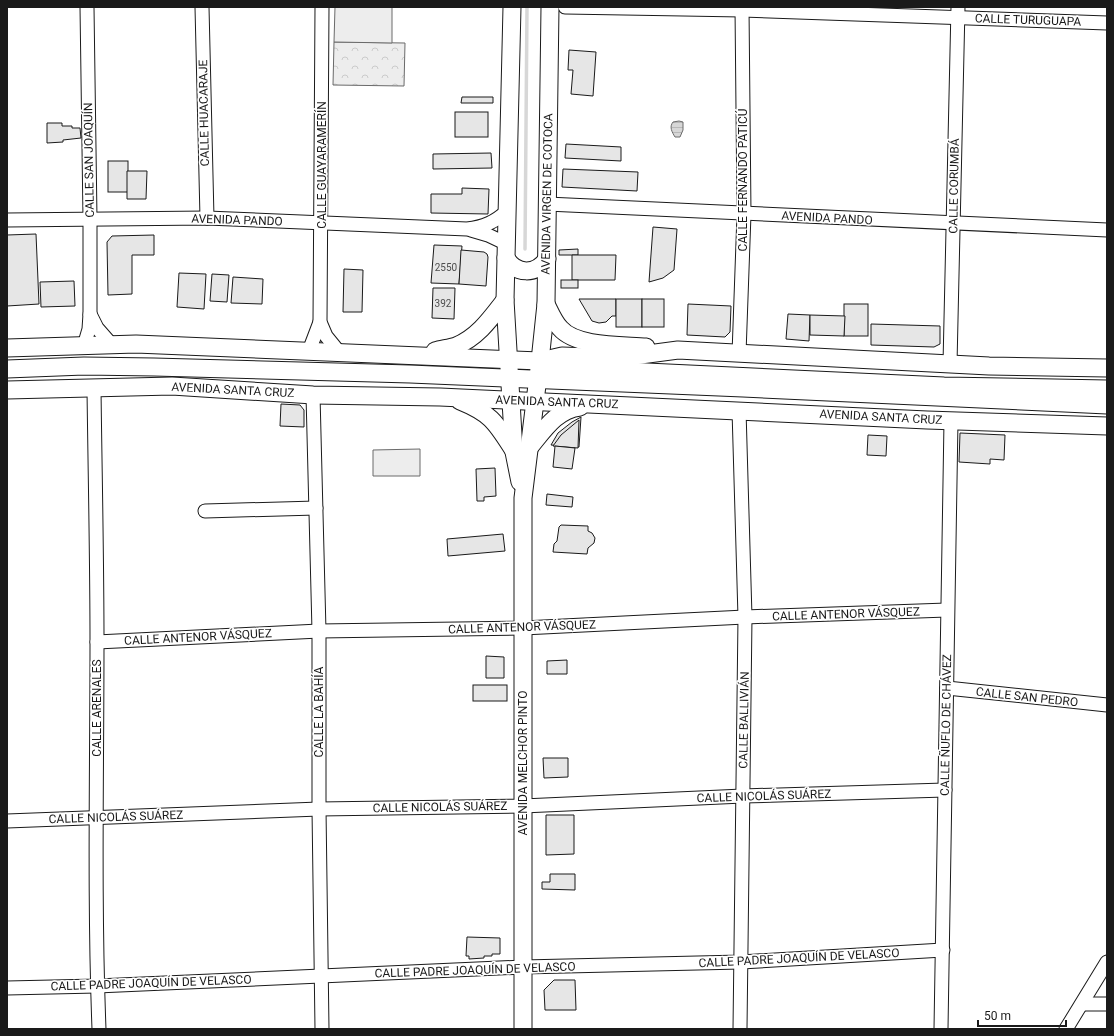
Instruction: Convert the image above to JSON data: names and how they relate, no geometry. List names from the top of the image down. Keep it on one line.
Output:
{"streets":{"main road":["AVENIDA VIRGEN DE COTOCA","AVENIDA SANTA CRUZ","AVENIDA MELCHOR PINTO"],"street":["CALLE TURUGUAPA","CALLE HUACARAJE","CALLE SAN JOAQUÍN","CALLE GUAYARAMERÍN","CALLE FERNANDO PATICÚ","CALLE CORUMBÁ","AVENIDA PANDO","CALLE ANTENOR VÁSQUEZ","CALLE SAN PEDRO","CALLE ARENALES","CALLE LA BAHÍA","CALLE BALLIVIÁN","CALLE ÑUFLO DE CHÁVEZ","CALLE NICOLÁS SUÁREZ","CALLE PADRE JOAQUÍN DE VELASCO"]},"crossings":[["CALLE TURUGUAPA","CALLE FERNANDO PATICÚ"],["CALLE TURUGUAPA","CALLE CORUMBÁ"],["CALLE HUACARAJE","AVENIDA PANDO"],["CALLE SAN JOAQUÍN","AVENIDA PANDO"],["CALLE GUAYARAMERÍN","AVENIDA PANDO"],["CALLE FERNANDO PATICÚ","AVENIDA PANDO"],["CALLE CORUMBÁ","AVENIDA PANDO"],["AVENIDA VIRGEN DE COTOCA","AVENIDA PANDO"],["AVENIDA VIRGEN DE COTOCA","AVENIDA SANTA CRUZ"],["AVENIDA VIRGEN DE COTOCA","AVENIDA MELCHOR PINTO"],["AVENIDA SANTA CRUZ","CALLE ARENALES"],["AVENIDA SANTA CRUZ","CALLE LA BAHÍA"],["AVENIDA SANTA CRUZ","CALLE BALLIVIÁN"],["AVENIDA SANTA CRUZ","CALLE ÑUFLO DE CHÁVEZ"],["AVENIDA SANTA CRUZ","AVENIDA MELCHOR PINTO"],["CALLE ANTENOR VÁSQUEZ","CALLE ARENALES"],["CALLE ANTENOR VÁSQUEZ","CALLE LA BAHÍA"],["CALLE ANTENOR VÁSQUEZ","CALLE BALLIVIÁN"],["CALLE ANTENOR VÁSQUEZ","CALLE ÑUFLO DE CHÁVEZ"],["CALLE ANTENOR VÁSQUEZ","AVENIDA MELCHOR PINTO"],["CALLE SAN PEDRO","CALLE ÑUFLO DE CHÁVEZ"],["CALLE ARENALES","CALLE NICOLÁS SUÁREZ"],["CALLE ARENALES","CALLE PADRE JOAQUÍN DE VELASCO"],["CALLE LA BAHÍA","CALLE NICOLÁS SUÁREZ"],["CALLE LA BAHÍA","CALLE PADRE JOAQUÍN DE VELASCO"],["CALLE BALLIVIÁN","CALLE NICOLÁS SUÁREZ"],["CALLE BALLIVIÁN","CALLE PADRE JOAQUÍN DE VELASCO"],["CALLE ÑUFLO DE CHÁVEZ","CALLE NICOLÁS SUÁREZ"],["CALLE ÑUFLO DE CHÁVEZ","CALLE PADRE JOAQUÍN DE VELASCO"],["AVENIDA MELCHOR PINTO","CALLE NICOLÁS SUÁREZ"],["AVENIDA MELCHOR PINTO","CALLE PADRE JOAQUÍN DE VELASCO"]],"house_numbers":["2550","392"],"scale_bar":"50 m"}
